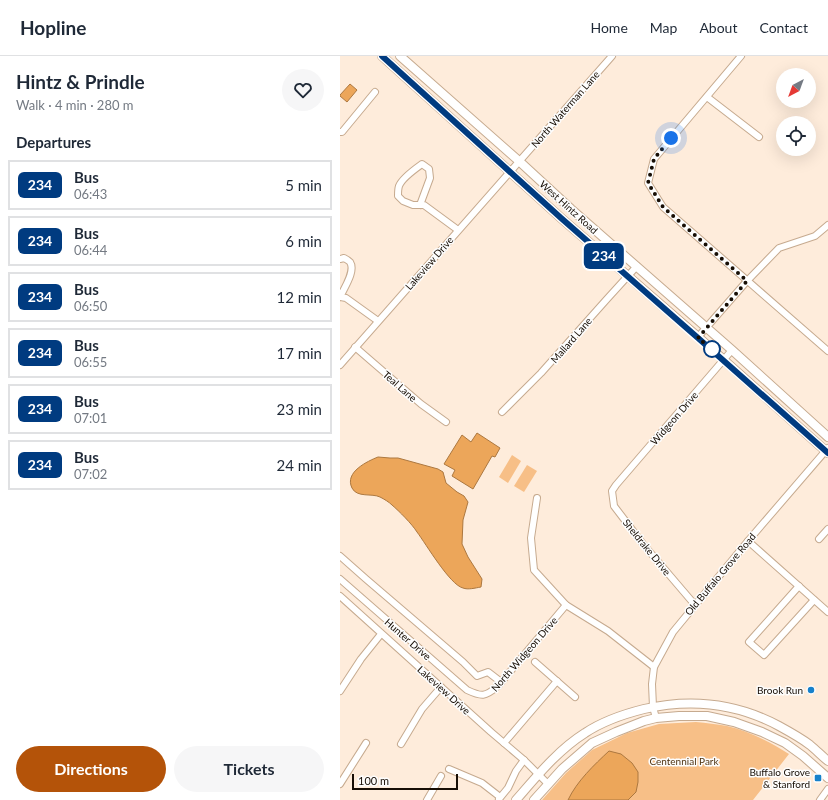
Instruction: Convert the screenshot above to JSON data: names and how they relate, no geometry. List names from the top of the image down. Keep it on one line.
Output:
{"streets":{"main road":["West Hintz Road"],"street":["North Waterman Lane","Lakeview Drive","Mallard Lane","Teal Lane","Widgeon Drive","Sheldrake Drive","Old Buffalo Grove Road","Hunter Drive","North Widgeon Drive"]},"crossings":[["North Waterman Lane","West Hintz Road"],["North Waterman Lane","Lakeview Drive"],["West Hintz Road","Lakeview Drive"],["West Hintz Road","Mallard Lane"],["West Hintz Road","Widgeon Drive"],["West Hintz Road","Old Buffalo Grove Road"],["Lakeview Drive","Teal Lane"],["Widgeon Drive","Sheldrake Drive"],["Sheldrake Drive","Old Buffalo Grove Road"],["Hunter Drive","North Widgeon Drive"]],"parks":["Centennial Park"],"places":{"other":["Brook Run"],"transit":["Buffalo Grove & Stanford"]},"lines":["bus line 234"],"scale_bar":"100 m","north":"bottom left","page":{"header":"Hopline","nav":["Home","Map","About","Contact"],"heading":[["Hintz & Prindle","Walk · 4 min · 280 m"],"Departures"],"on_map":"234","list":[{"mark":"234","name":"Bus","note":"06:43","value":"5 min"},{"mark":"234","name":"Bus","note":"06:44","value":"6 min"},{"mark":"234","name":"Bus","note":"06:50","value":"12 min"},{"mark":"234","name":"Bus","note":"06:55","value":"17 min"},{"mark":"234","name":"Bus","note":"07:01","value":"23 min"},{"mark":"234","name":"Bus","note":"07:02","value":"24 min"}],"buttons":["Directions","Tickets"],"scale":"100 m"}}
